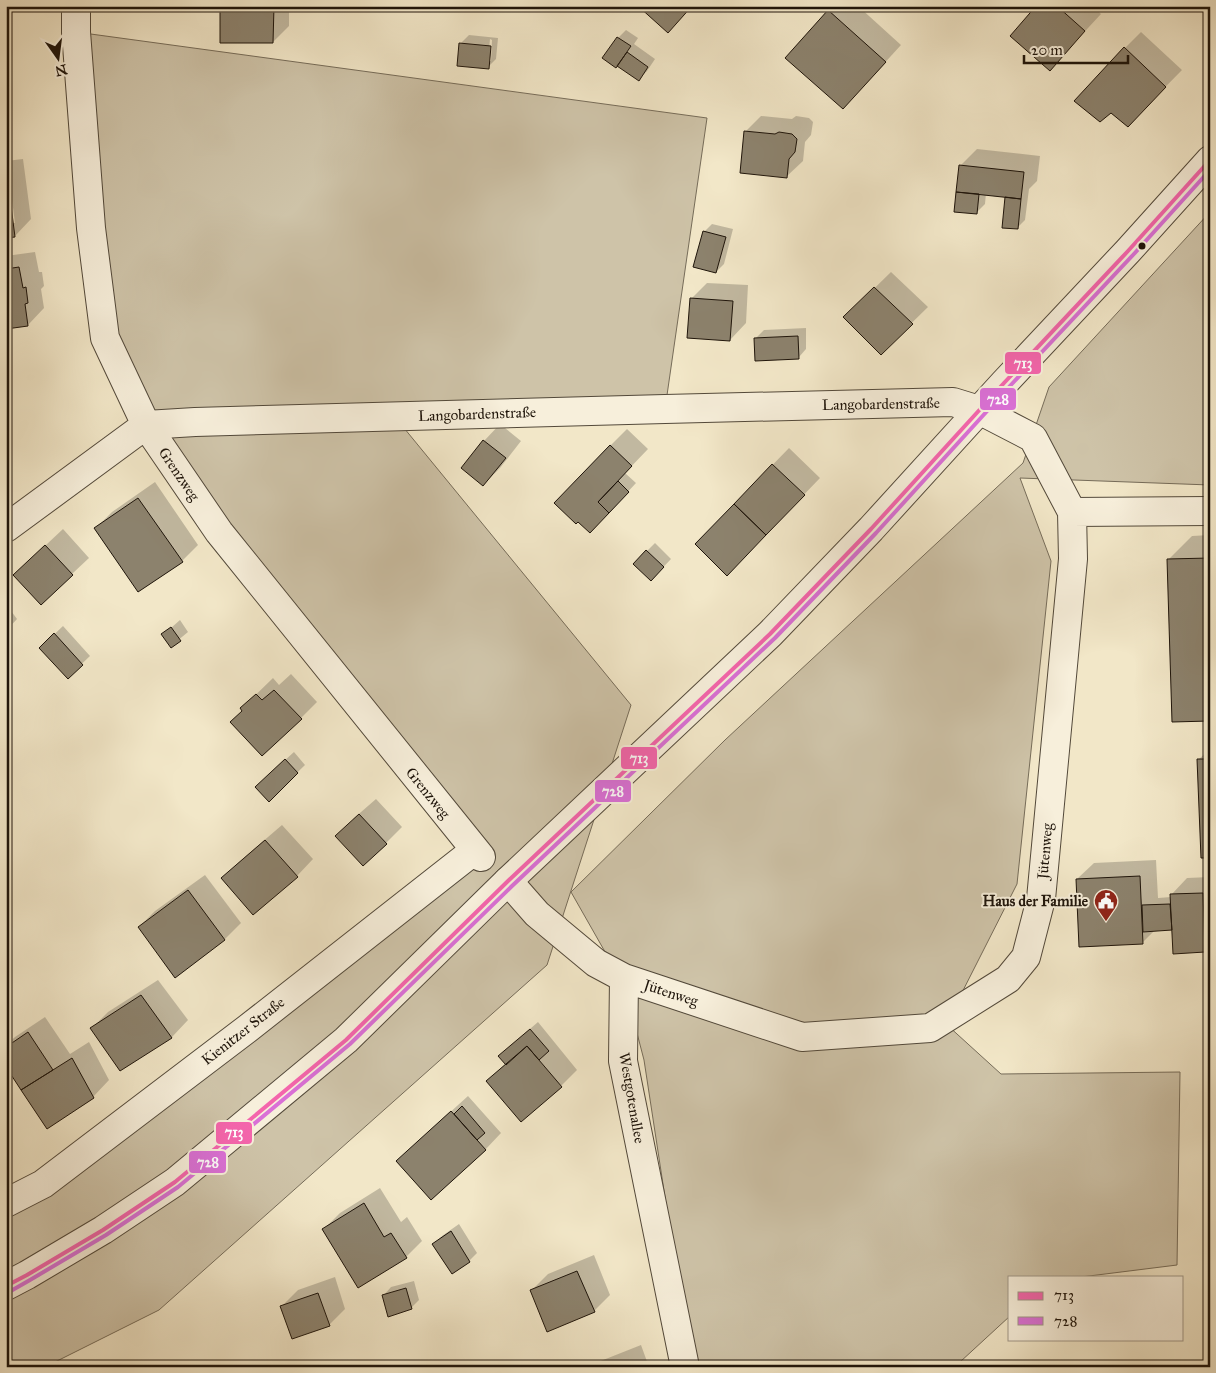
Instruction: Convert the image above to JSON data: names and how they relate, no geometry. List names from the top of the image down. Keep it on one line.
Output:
{"streets":{"street":["Langobardenstraße","Grenzweg","Jütenweg","Kienitzer Straße","Westgotenallee"]},"crossings":[["Langobardenstraße","Grenzweg"],["Langobardenstraße","Jütenweg"],["Grenzweg","Kienitzer Straße"],["Jütenweg","Westgotenallee"]],"places":{"public building":["Haus der Familie"]},"lines":["transit line 713","transit line 728"],"legend":["713","728"],"scale_bar":"20 m","north":"bottom"}
